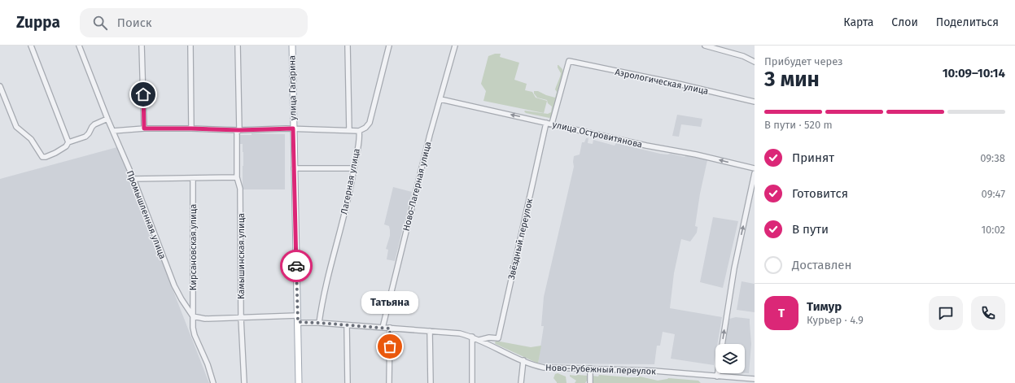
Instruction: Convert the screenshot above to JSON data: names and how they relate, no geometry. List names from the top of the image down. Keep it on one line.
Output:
{"streets":{"main road":["улица Гагарина"],"street":["Аэрологическая улица","улица Островитянова","Лагерная улица","Ново-Лагерная улица","Промышленная улица","Звёздный переулок","Кирсановская улица","Камышинская улица","Ново-Рубежный переулок"]},"crossings":[["Аэрологическая улица","улица Островитянова"],["улица Гагарина","Ново-Рубежный переулок"],["улица Островитянова","Ново-Лагерная улица"],["улица Островитянова","Звёздный переулок"],["Лагерная улица","Ново-Рубежный переулок"],["Ново-Лагерная улица","Ново-Рубежный переулок"],["Промышленная улица","Кирсановская улица"],["Звёздный переулок","Ново-Рубежный переулок"]],"one_way":["улица Островитянова"],"places":["Татьяна"],"page":{"header":"Zuppa","search":"Поиск","nav":["Карта","Слои","Поделиться"],"heading":["3 мин","Прибудет через","10:09–10:14"],"panel":["Тимур","Курьер · 4.9"],"bar":"В пути · 520 m","list":[["Принят","09:38"],["Готовится","09:47"],["В пути","10:02"],"Доставлен"],"bubble":"Татьяна","round":"Т"}}
